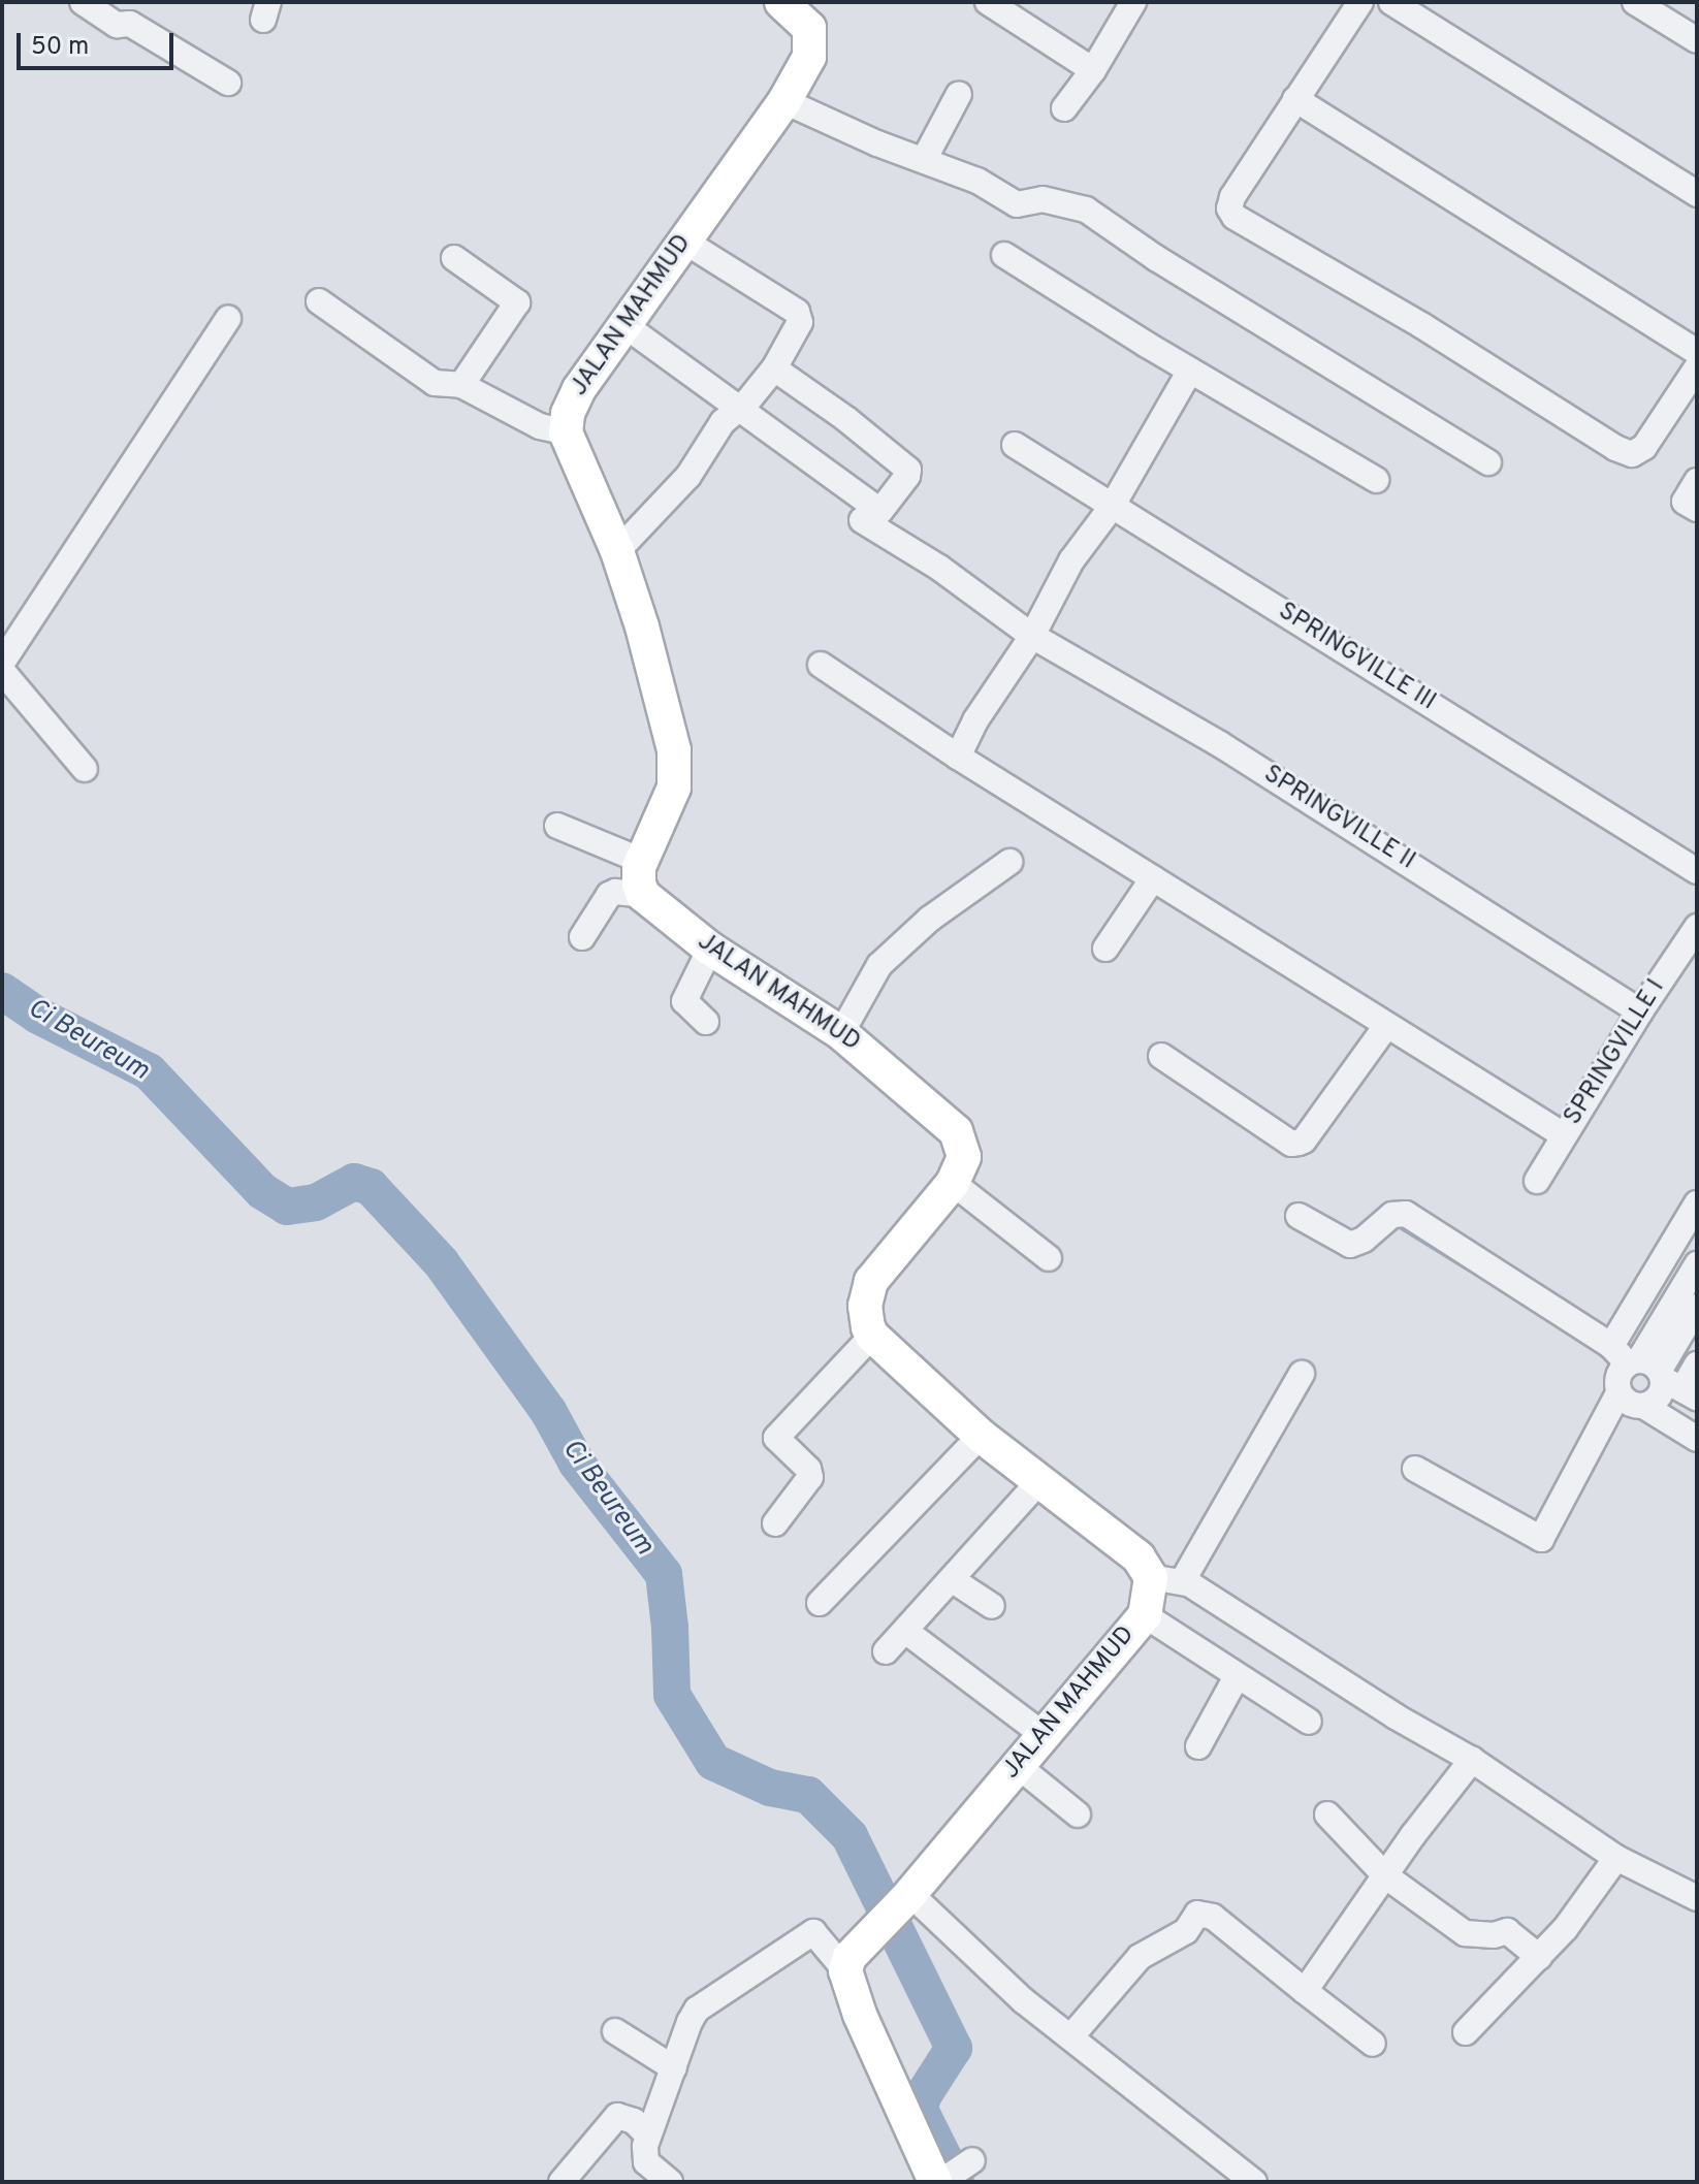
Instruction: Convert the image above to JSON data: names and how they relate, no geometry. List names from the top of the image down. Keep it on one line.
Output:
{"streets":{"street":["JALAN MAHMUD","SPRINGVILLE III","SPRINGVILLE II","SPRINGVILLE I"]},"crossings":[["SPRINGVILLE II","SPRINGVILLE I"]],"water":["Ci Beureum"],"scale_bar":"50 m"}
